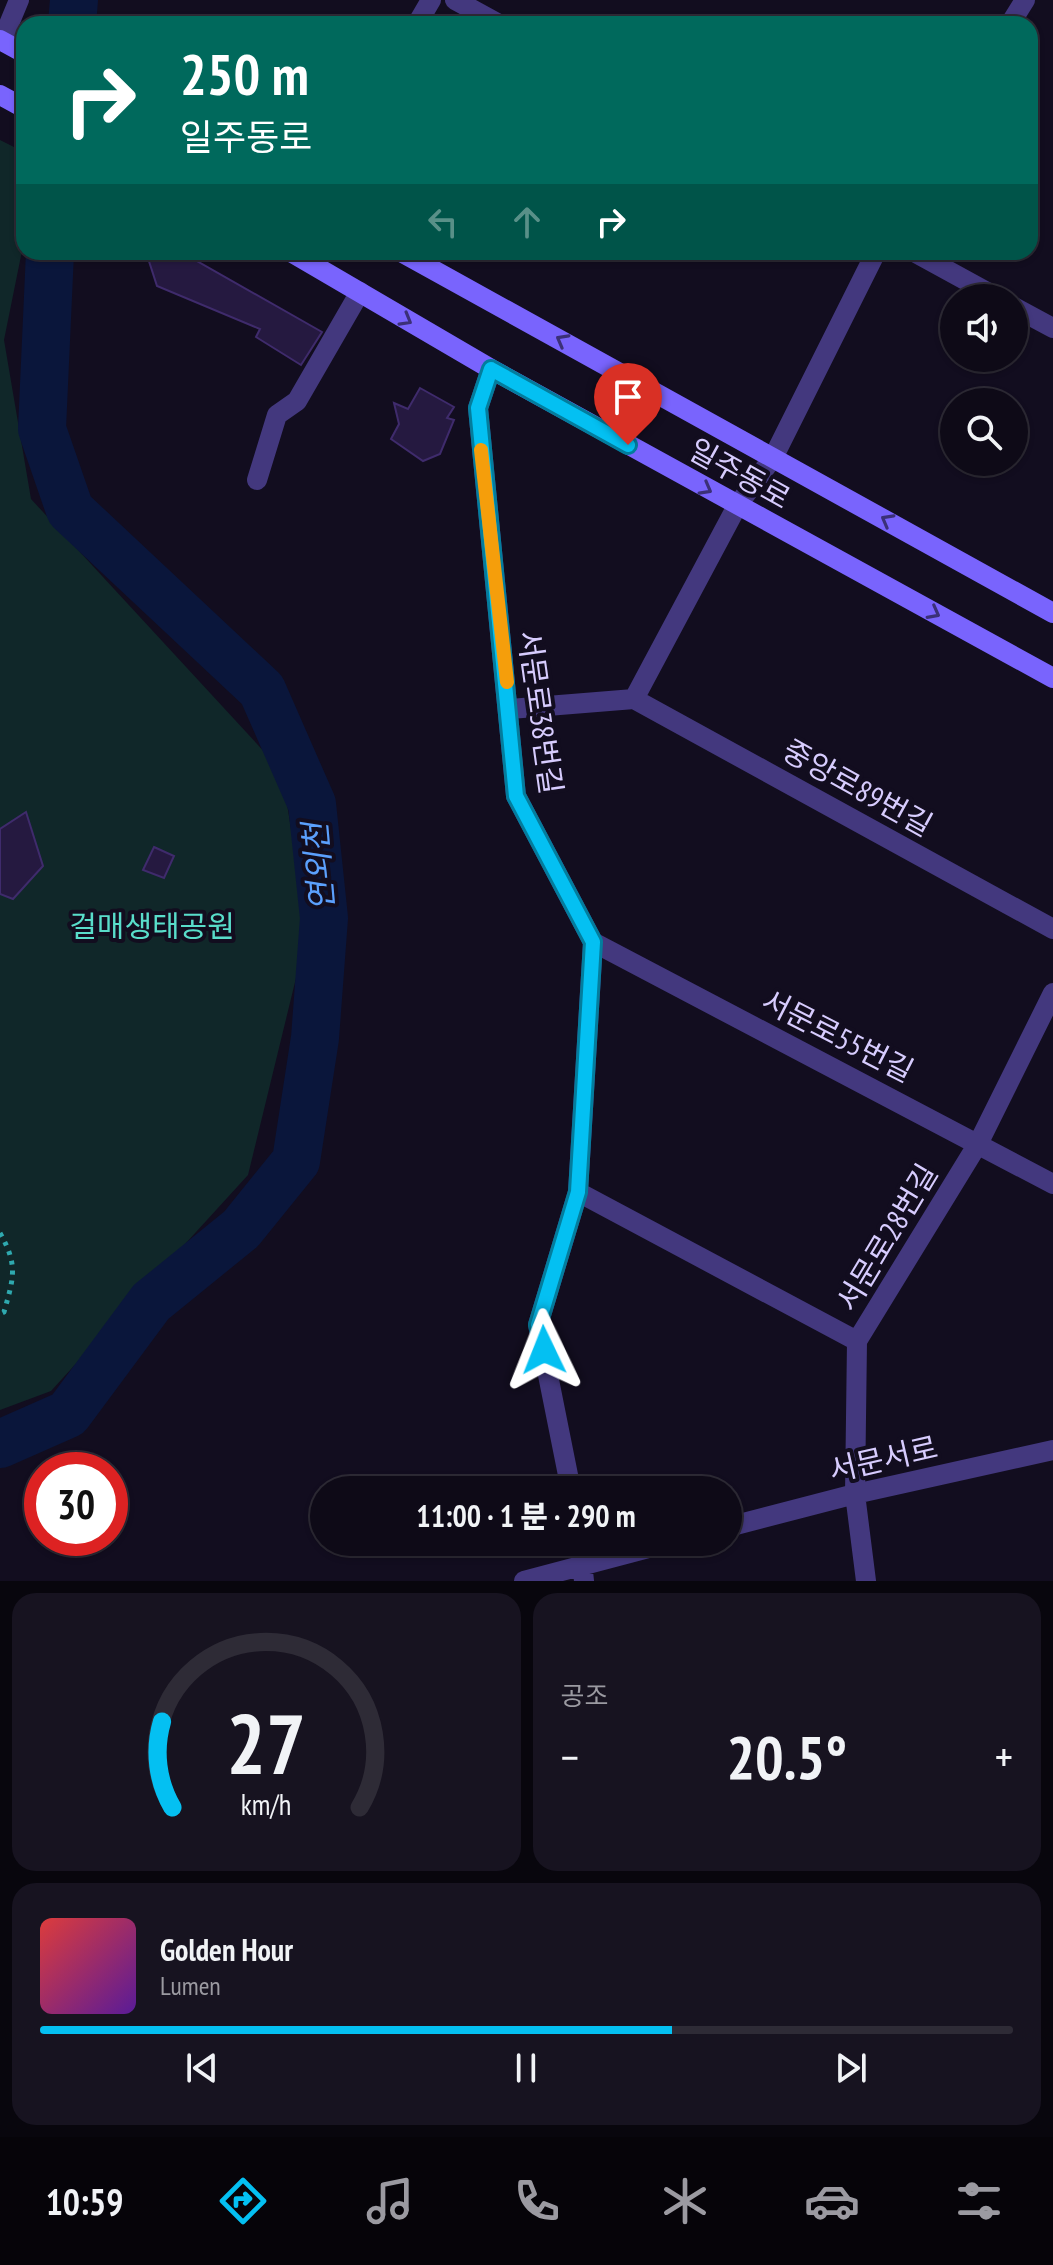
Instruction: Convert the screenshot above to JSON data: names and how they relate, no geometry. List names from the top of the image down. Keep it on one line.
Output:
{"streets":{"main road":["일주동로"],"street":["서문로38번길","중앙로89번길","서문로55번길","서문로28번길","서문서로"]},"crossings":[["일주동로","서문로38번길"],["서문로38번길","서문로55번길"],["서문로55번길","서문로28번길"],["서문로28번길","서문서로"]],"water":["연외천"],"parks":["걸매생태공원"],"page":{"turn":["250 m","일주동로"],"limit":"30","trip":"11:00 · 1 분 · 290 m","tile":"공조","heat":["−","20.5°","+"],"song":["Golden Hour","Lumen"],"tabs":"10:59","gauge":["27","km/h"]}}
